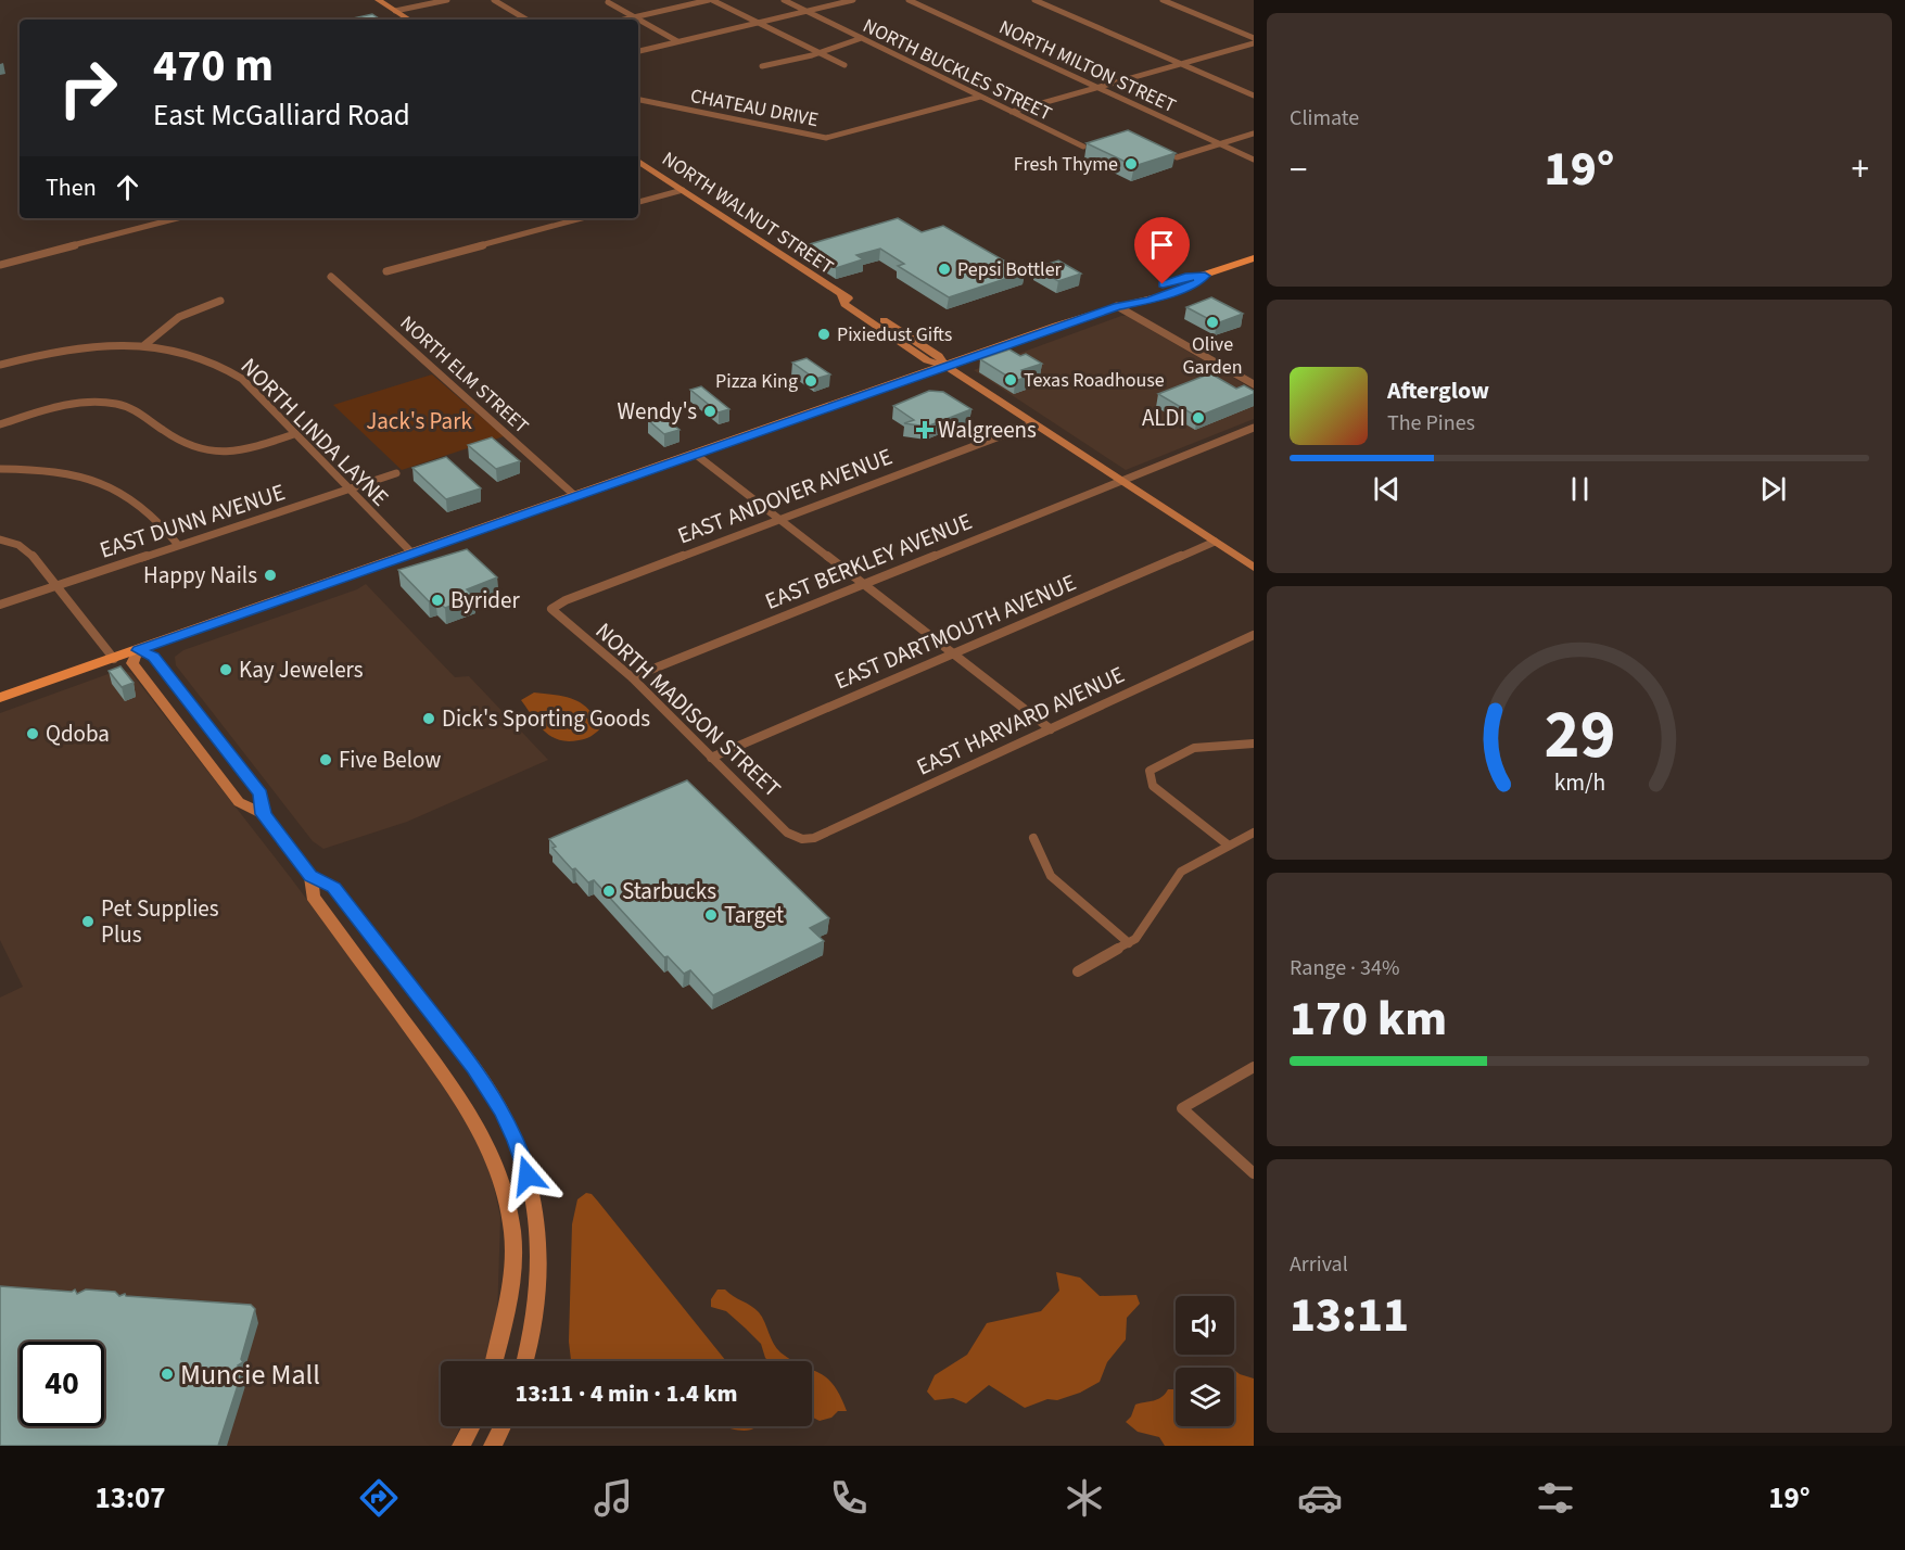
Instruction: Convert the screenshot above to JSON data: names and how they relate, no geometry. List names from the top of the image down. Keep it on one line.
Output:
{"streets":{"street":["NORTH MILTON STREET","NORTH BUCKLES STREET","CHATEAU DRIVE","NORTH WALNUT STREET","NORTH ELM STREET","NORTH LINDA LAYNE","EAST ANDOVER AVENUE","EAST DUNN AVENUE","EAST BERKLEY AVENUE","EAST DARTMOUTH AVENUE","NORTH MADISON STREET","EAST HARVARD AVENUE"]},"crossings":[["NORTH BUCKLES STREET","CHATEAU DRIVE"],["NORTH WALNUT STREET","EAST ANDOVER AVENUE"],["NORTH WALNUT STREET","EAST BERKLEY AVENUE"],["NORTH WALNUT STREET","EAST DARTMOUTH AVENUE"],["NORTH LINDA LAYNE","EAST DUNN AVENUE"],["EAST ANDOVER AVENUE","NORTH MADISON STREET"],["EAST BERKLEY AVENUE","NORTH MADISON STREET"],["EAST DARTMOUTH AVENUE","NORTH MADISON STREET"],["NORTH MADISON STREET","EAST HARVARD AVENUE"]],"parks":["Jack's Park"],"places":{"other":["Fresh Thyme","Pepsi Bottler","Olive Garden","Pixiedust Gifts","Texas Roadhouse","Pizza King","Wendy's","ALDI","Happy Nails","Byrider","Kay Jewelers","Dick's Sporting Goods","Qdoba","Five Below","Starbucks","Target","Pet Supplies Plus","Muncie Mall"],"health":["Walgreens"]},"page":{"tile":["Climate",["Range · 34%","170 km"],["Arrival","13:11"]],"turn":["470 m","East McGalliard Road"],"heat":["−","19°","+"],"then":"Then","song":["Afterglow","The Pines"],"limit":"40","trip":"13:11 · 4 min · 1.4 km","tabs":["13:07","19°"],"gauge":["29","km/h"]}}
